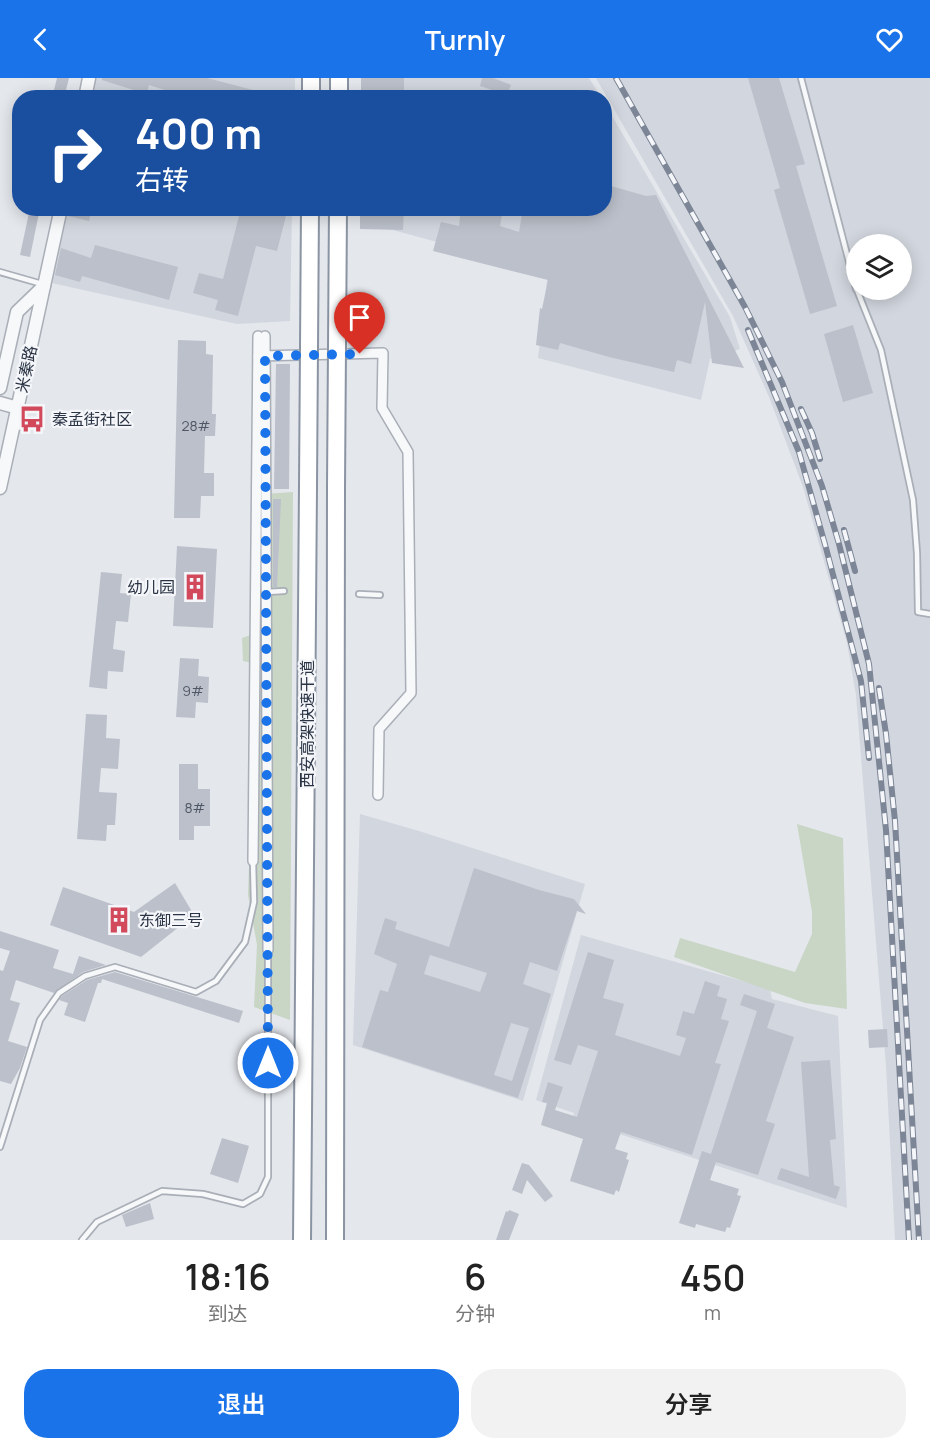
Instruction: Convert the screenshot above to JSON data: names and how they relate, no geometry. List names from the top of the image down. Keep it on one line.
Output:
{"streets":{"highway":["西安高架快速干道"],"street":["米秦路"]},"places":{"bus stop":["秦孟街社区"],"building":["幼儿园","东御三号"]},"house_numbers":["28#","9#","8#"],"page":{"header":"Turnly","turn":["400 m","右转"],"eta":["18:16","到达","6","分钟","450","m"],"buttons":["退出","分享"]}}
